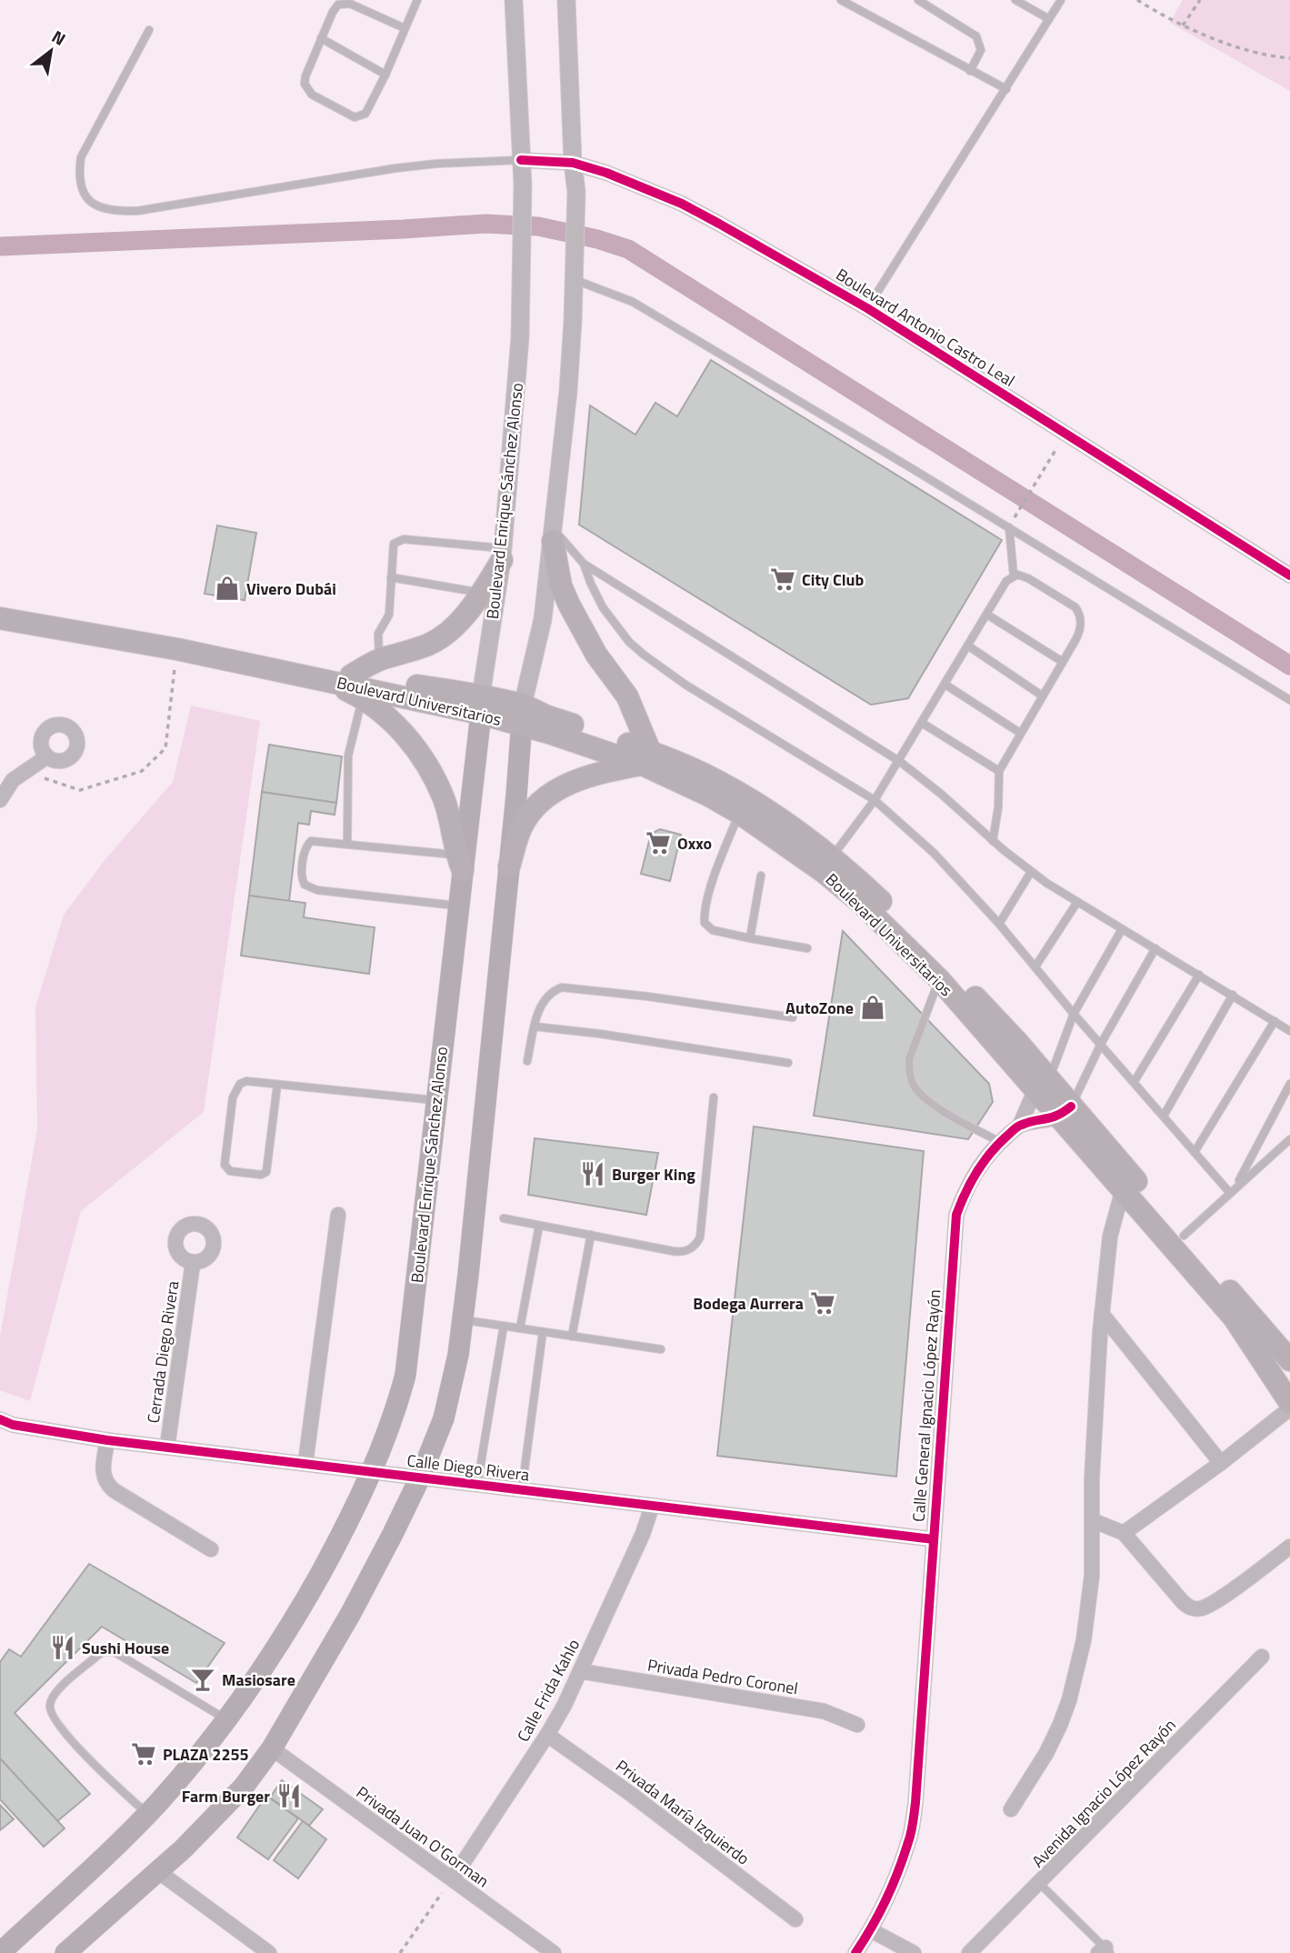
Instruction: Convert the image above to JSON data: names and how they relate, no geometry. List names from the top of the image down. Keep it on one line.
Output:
{"streets":{"main road":["Boulevard Enrique Sánchez Alonso","Boulevard Universitarios"],"street":["Boulevard Antonio Castro Leal","Cerrada Diego Rivera","Calle General Ignacio López Rayón","Calle Diego Rivera","Privada Pedro Coronel","Calle Frida Kahlo","Avenida Ignacio López Rayón","Privada María Izquierdo","Privada Juan O'Gorman"]},"crossings":[["Boulevard Antonio Castro Leal","Boulevard Enrique Sánchez Alonso"],["Boulevard Enrique Sánchez Alonso","Boulevard Universitarios"],["Boulevard Enrique Sánchez Alonso","Calle Diego Rivera"],["Cerrada Diego Rivera","Calle Diego Rivera"],["Calle General Ignacio López Rayón","Calle Diego Rivera"],["Calle Diego Rivera","Calle Frida Kahlo"],["Privada Pedro Coronel","Calle Frida Kahlo"],["Calle Frida Kahlo","Privada María Izquierdo"],["Calle Frida Kahlo","Privada Juan O'Gorman"]],"places":{"supermarket":["City Club","Oxxo","Bodega Aurrera","PLAZA 2255"],"shop":["Vivero Dubái","AutoZone"],"restaurant":["Burger King","Sushi House","Farm Burger"],"bar":["Masiosare"]},"north":"top right"}
